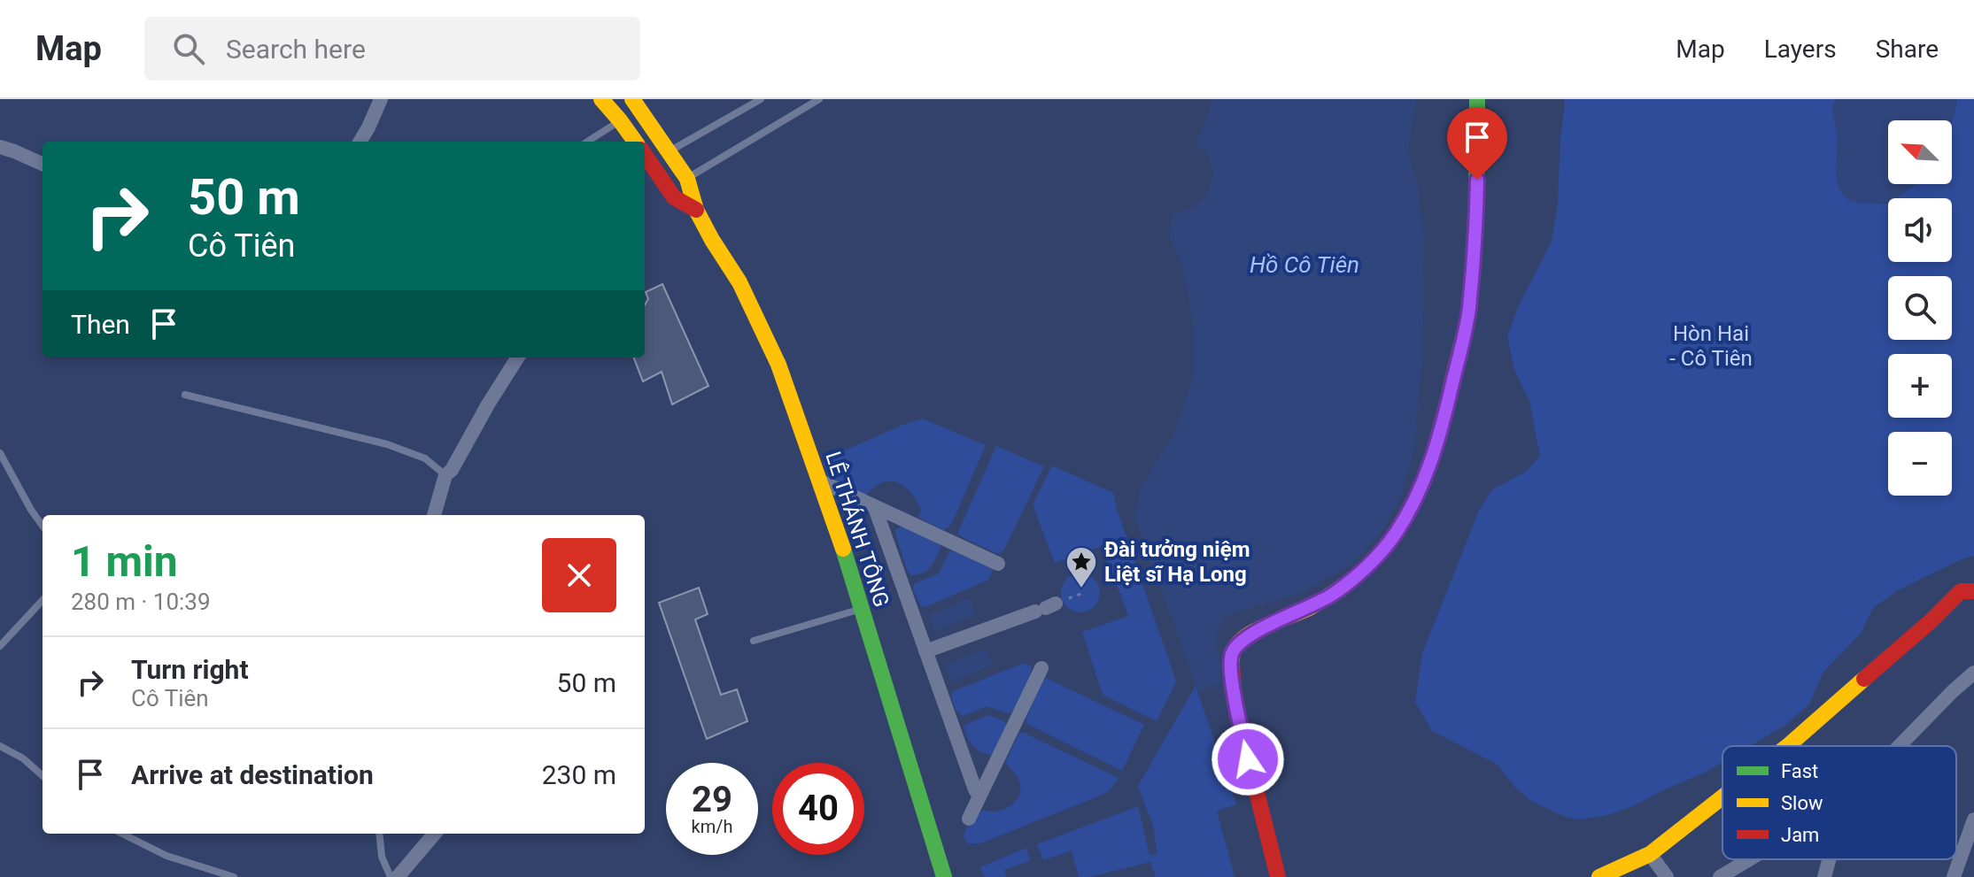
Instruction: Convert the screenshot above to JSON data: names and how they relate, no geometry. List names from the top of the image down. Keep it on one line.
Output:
{"streets":{"street":["LÊ THÁNH TÔNG"]},"water":["Hồ Cô Tiên"],"parks":["Hòn Hai - Cô Tiên"],"places":{"place":["Đài tưởng niệm Liệt sĩ Hạ Long"]},"legend":["Fast","Slow","Jam"],"north":"top left","page":{"header":"Map","search":"Search here","nav":["Map","Layers","Share"],"map_buttons":["+","−"],"turn":["50 m","Cô Tiên"],"then":"Then","heading":["1 min","280 m · 10:39"],"list":[{"name":"Turn right","note":"Cô Tiên","value":"50 m"},{"name":"Arrive at destination","value":"230 m"}],"speed":"29 km/h","limit":"40"}}
